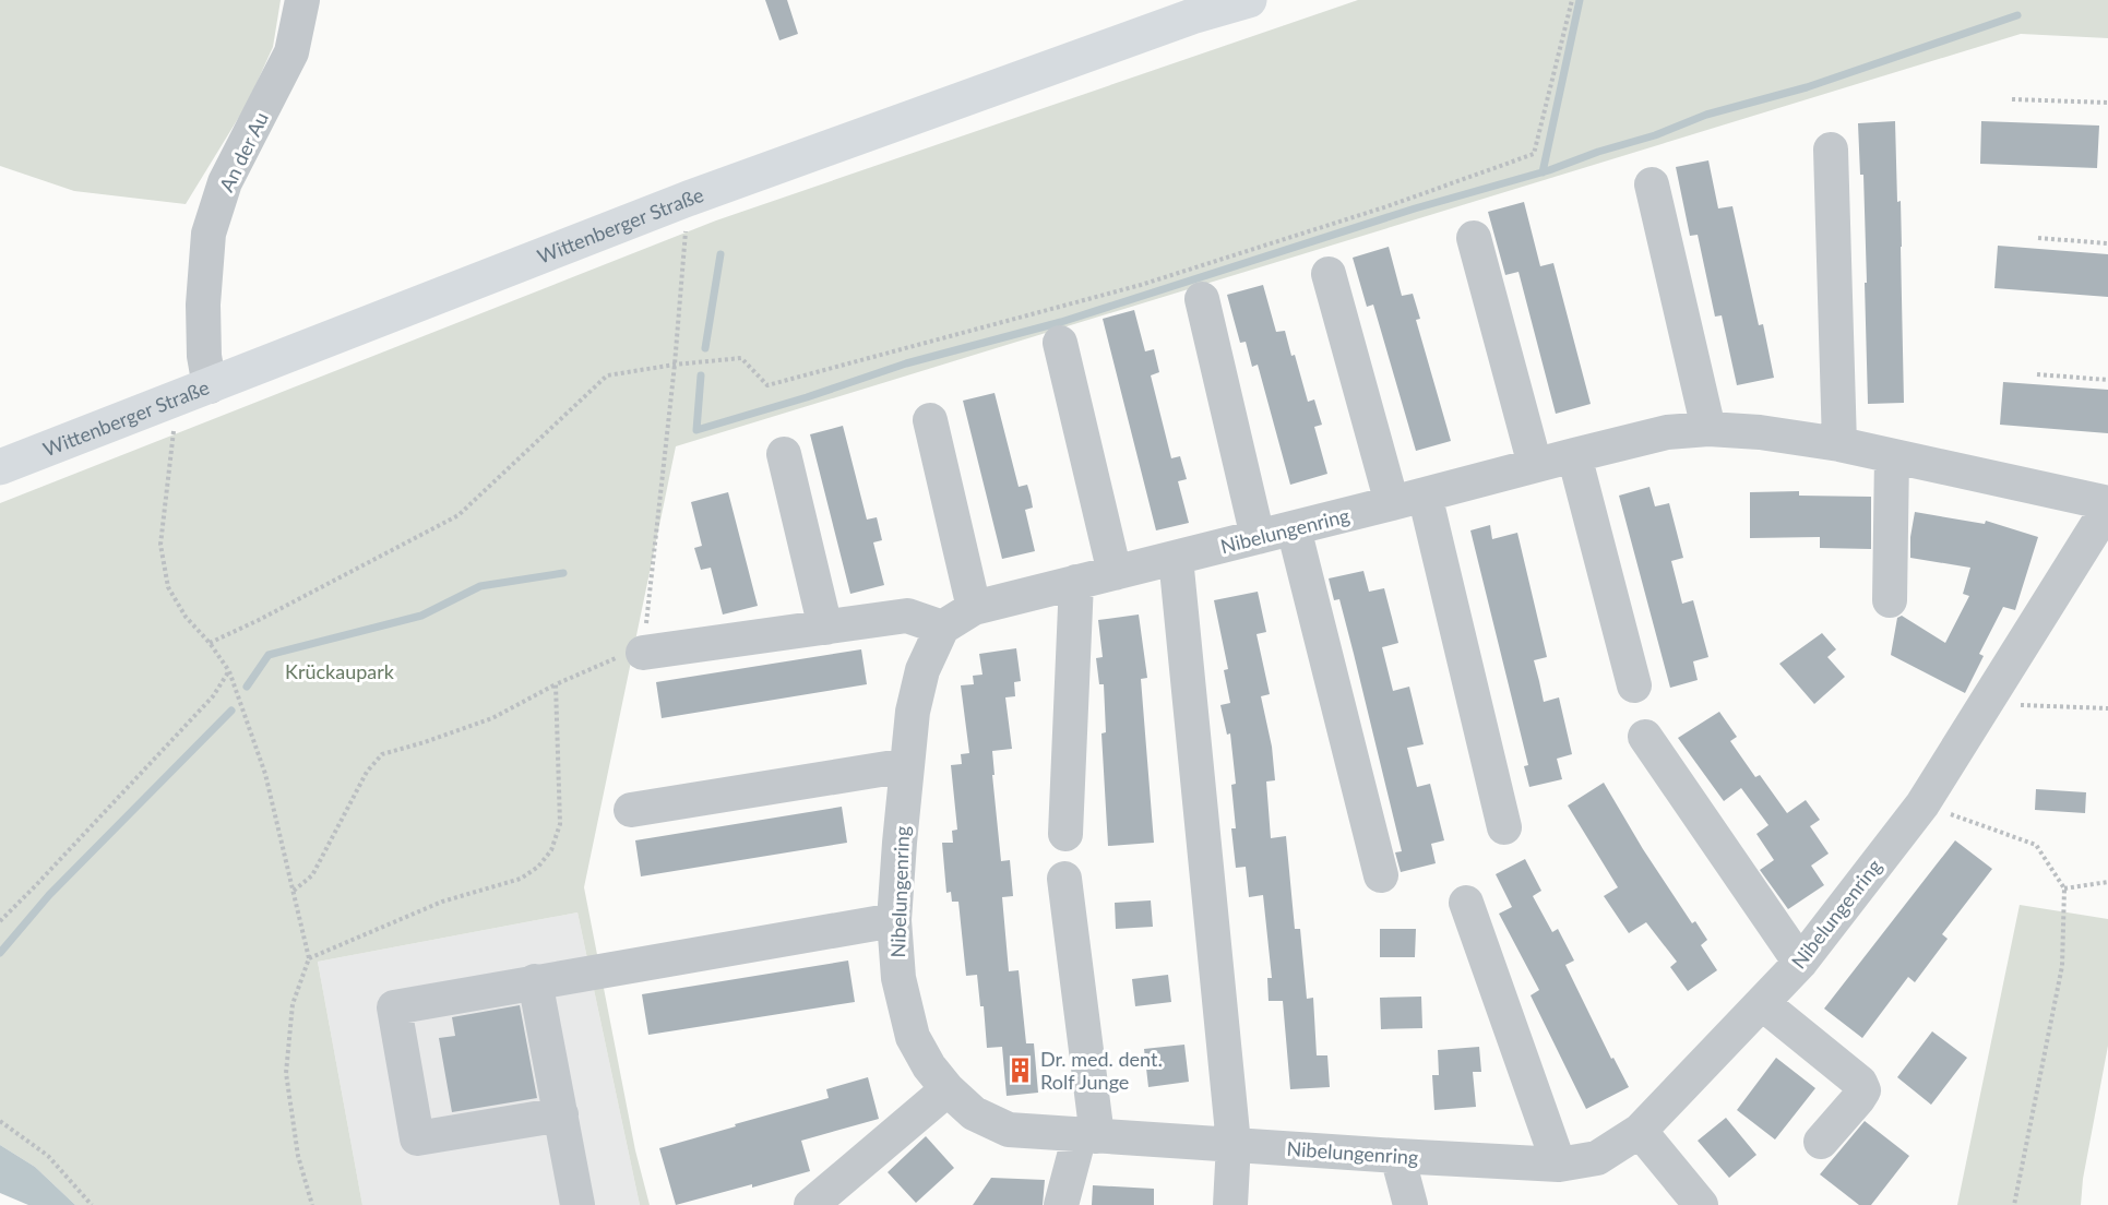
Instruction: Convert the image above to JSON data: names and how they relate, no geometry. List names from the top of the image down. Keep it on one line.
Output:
{"streets":{"main road":["Wittenberger Straße"],"street":["An der Au","Nibelungenring"]},"crossings":[["An der Au","Wittenberger Straße"]],"parks":["Krückaupark"],"places":{"building":["Dr. med. dent. Rolf Junge"]}}
